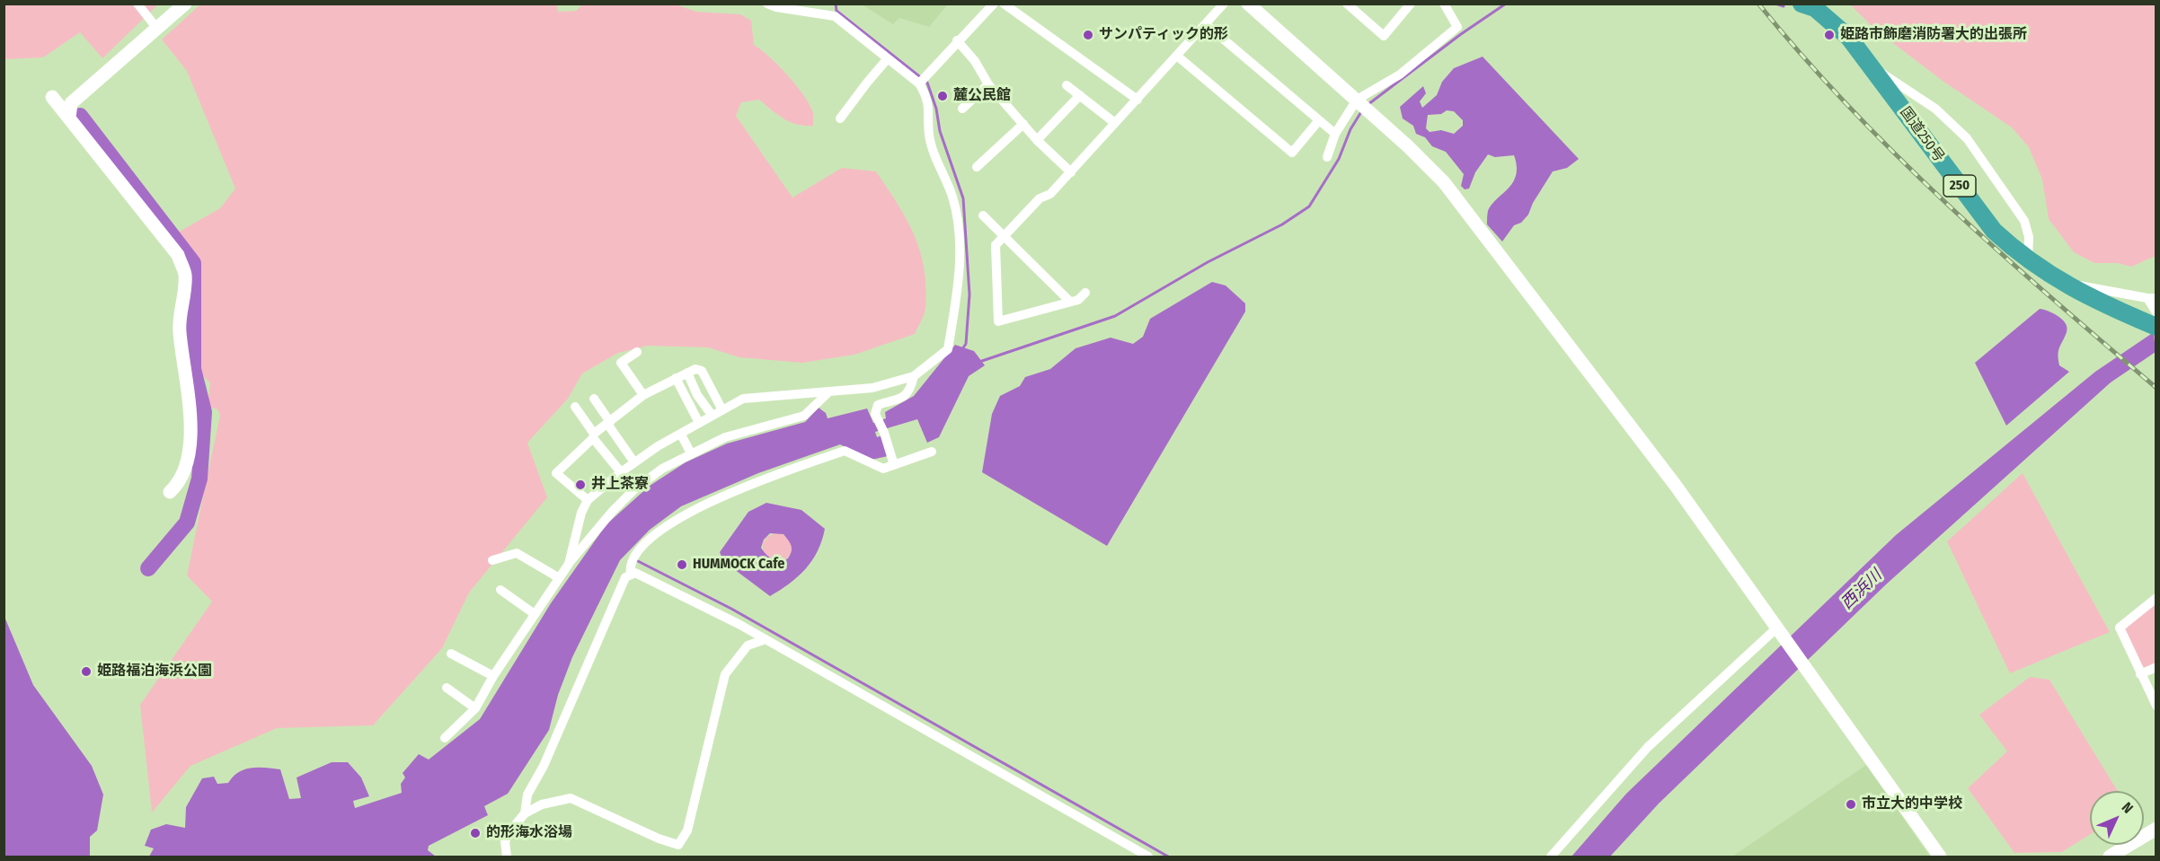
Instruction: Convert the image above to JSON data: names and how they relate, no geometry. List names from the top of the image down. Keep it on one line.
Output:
{"streets":{"highway":["国道250号","250"]},"water":["西浜川"],"places":["サンパティック的形","姫路市飾磨消防署大的出張所","麓公民館","井上茶寮","HUMMOCK Cafe","姫路福泊海浜公園","市立大的中学校","的形海水浴場"],"north":"top right"}
